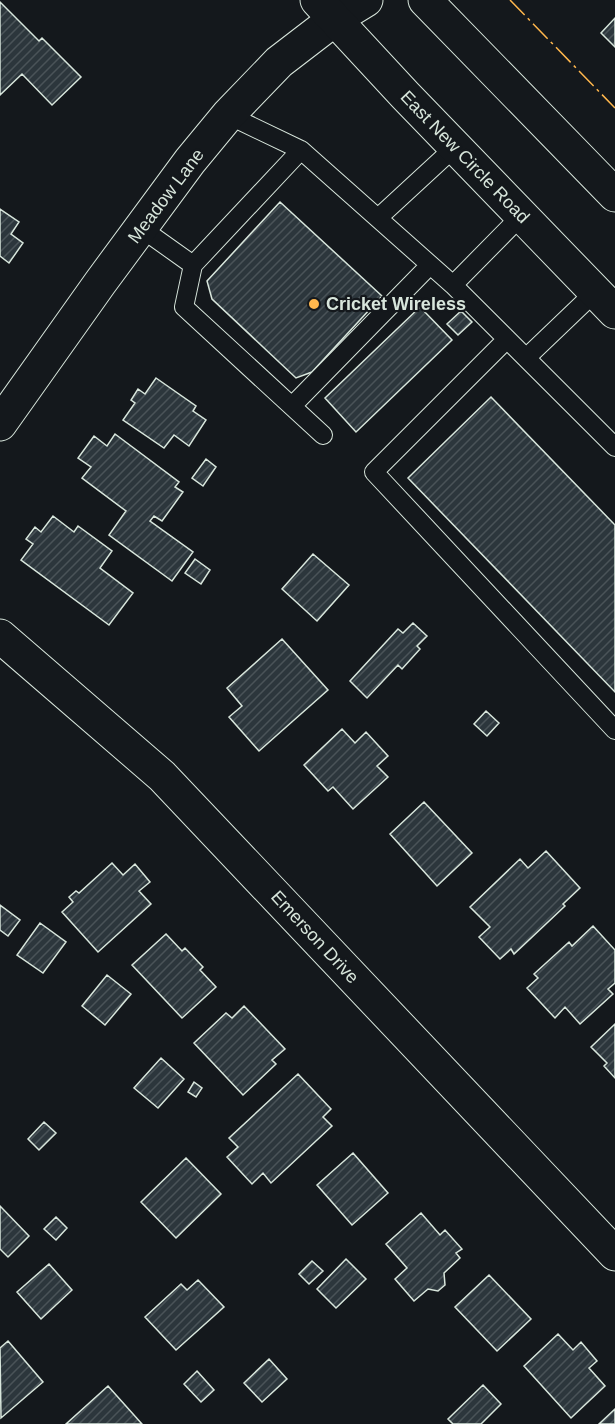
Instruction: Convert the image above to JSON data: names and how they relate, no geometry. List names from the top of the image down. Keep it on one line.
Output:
{"streets":{"main road":["East New Circle Road","Meadow Lane","Emerson Drive"]},"crossings":[["East New Circle Road","Meadow Lane"]],"places":["Cricket Wireless"]}
